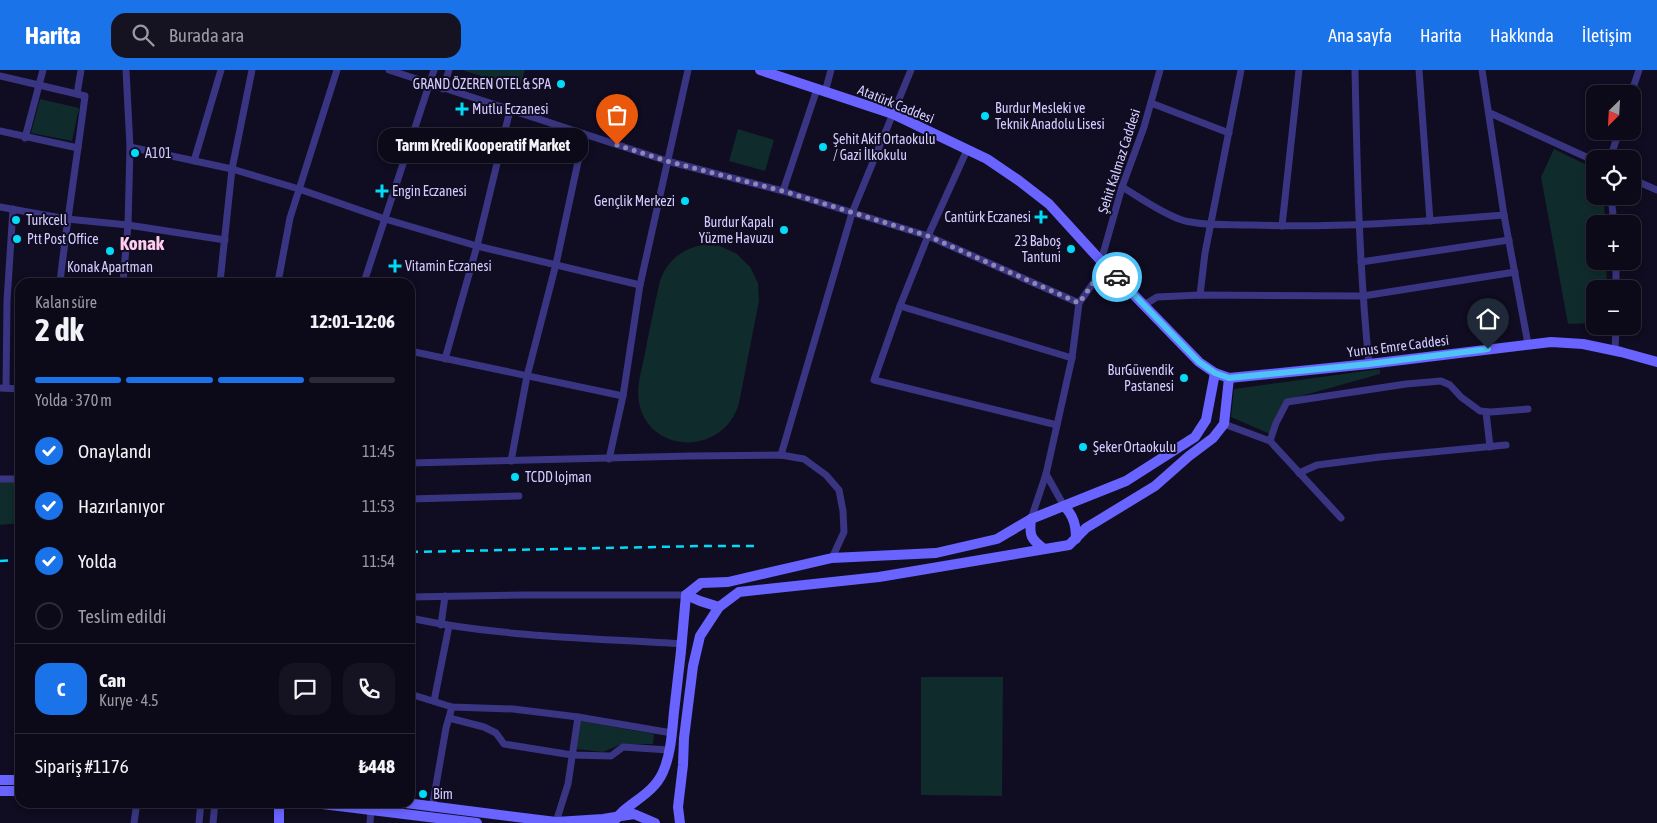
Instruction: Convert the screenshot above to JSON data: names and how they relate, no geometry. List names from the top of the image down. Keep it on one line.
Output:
{"streets":{"main road":["Atatürk Caddesi","Yunus Emre Caddesi"],"street":["Şehit Kalmaz Caddesi"]},"crossings":[["Atatürk Caddesi","Şehit Kalmaz Caddesi"],["Atatürk Caddesi","Yunus Emre Caddesi"]],"districts":["Konak"],"places":{"other":["GRAND ÖZEREN OTEL & SPA","Burdur Mesleki ve Teknik Anadolu Lisesi","Tarım Kredi Kooperatif Market","Şehit Akif Ortaokulu / Gazi İlkokulu","A101","Gençlik Merkezi","Turkcell","Burdur Kapalı Yüzme Havuzu","Ptt Post Office","23 Baboş Tantuni","Konak Apartman","BurGüvendik Pastanesi","Şeker Ortaokulu","TCDD lojman","Bim"],"health":["Mutlu Eczanesi","Engin Eczanesi","Cantürk Eczanesi","Vitamin Eczanesi"]},"north":"bottom left","page":{"header":"Harita","search":"Burada ara","nav":["Ana sayfa","Harita","Hakkında","İletişim"],"map_buttons":["+","−"],"bubble":"Tarım Kredi Kooperatif Market","heading":["2 dk","Kalan süre","12:01–12:06"],"panel":["Can","Kurye · 4.5","Sipariş #1176","₺448"],"bar":"Yolda · 370 m","list":[["Onaylandı","11:45"],["Hazırlanıyor","11:53"],["Yolda","11:54"],"Teslim edildi"],"round":"C"}}
